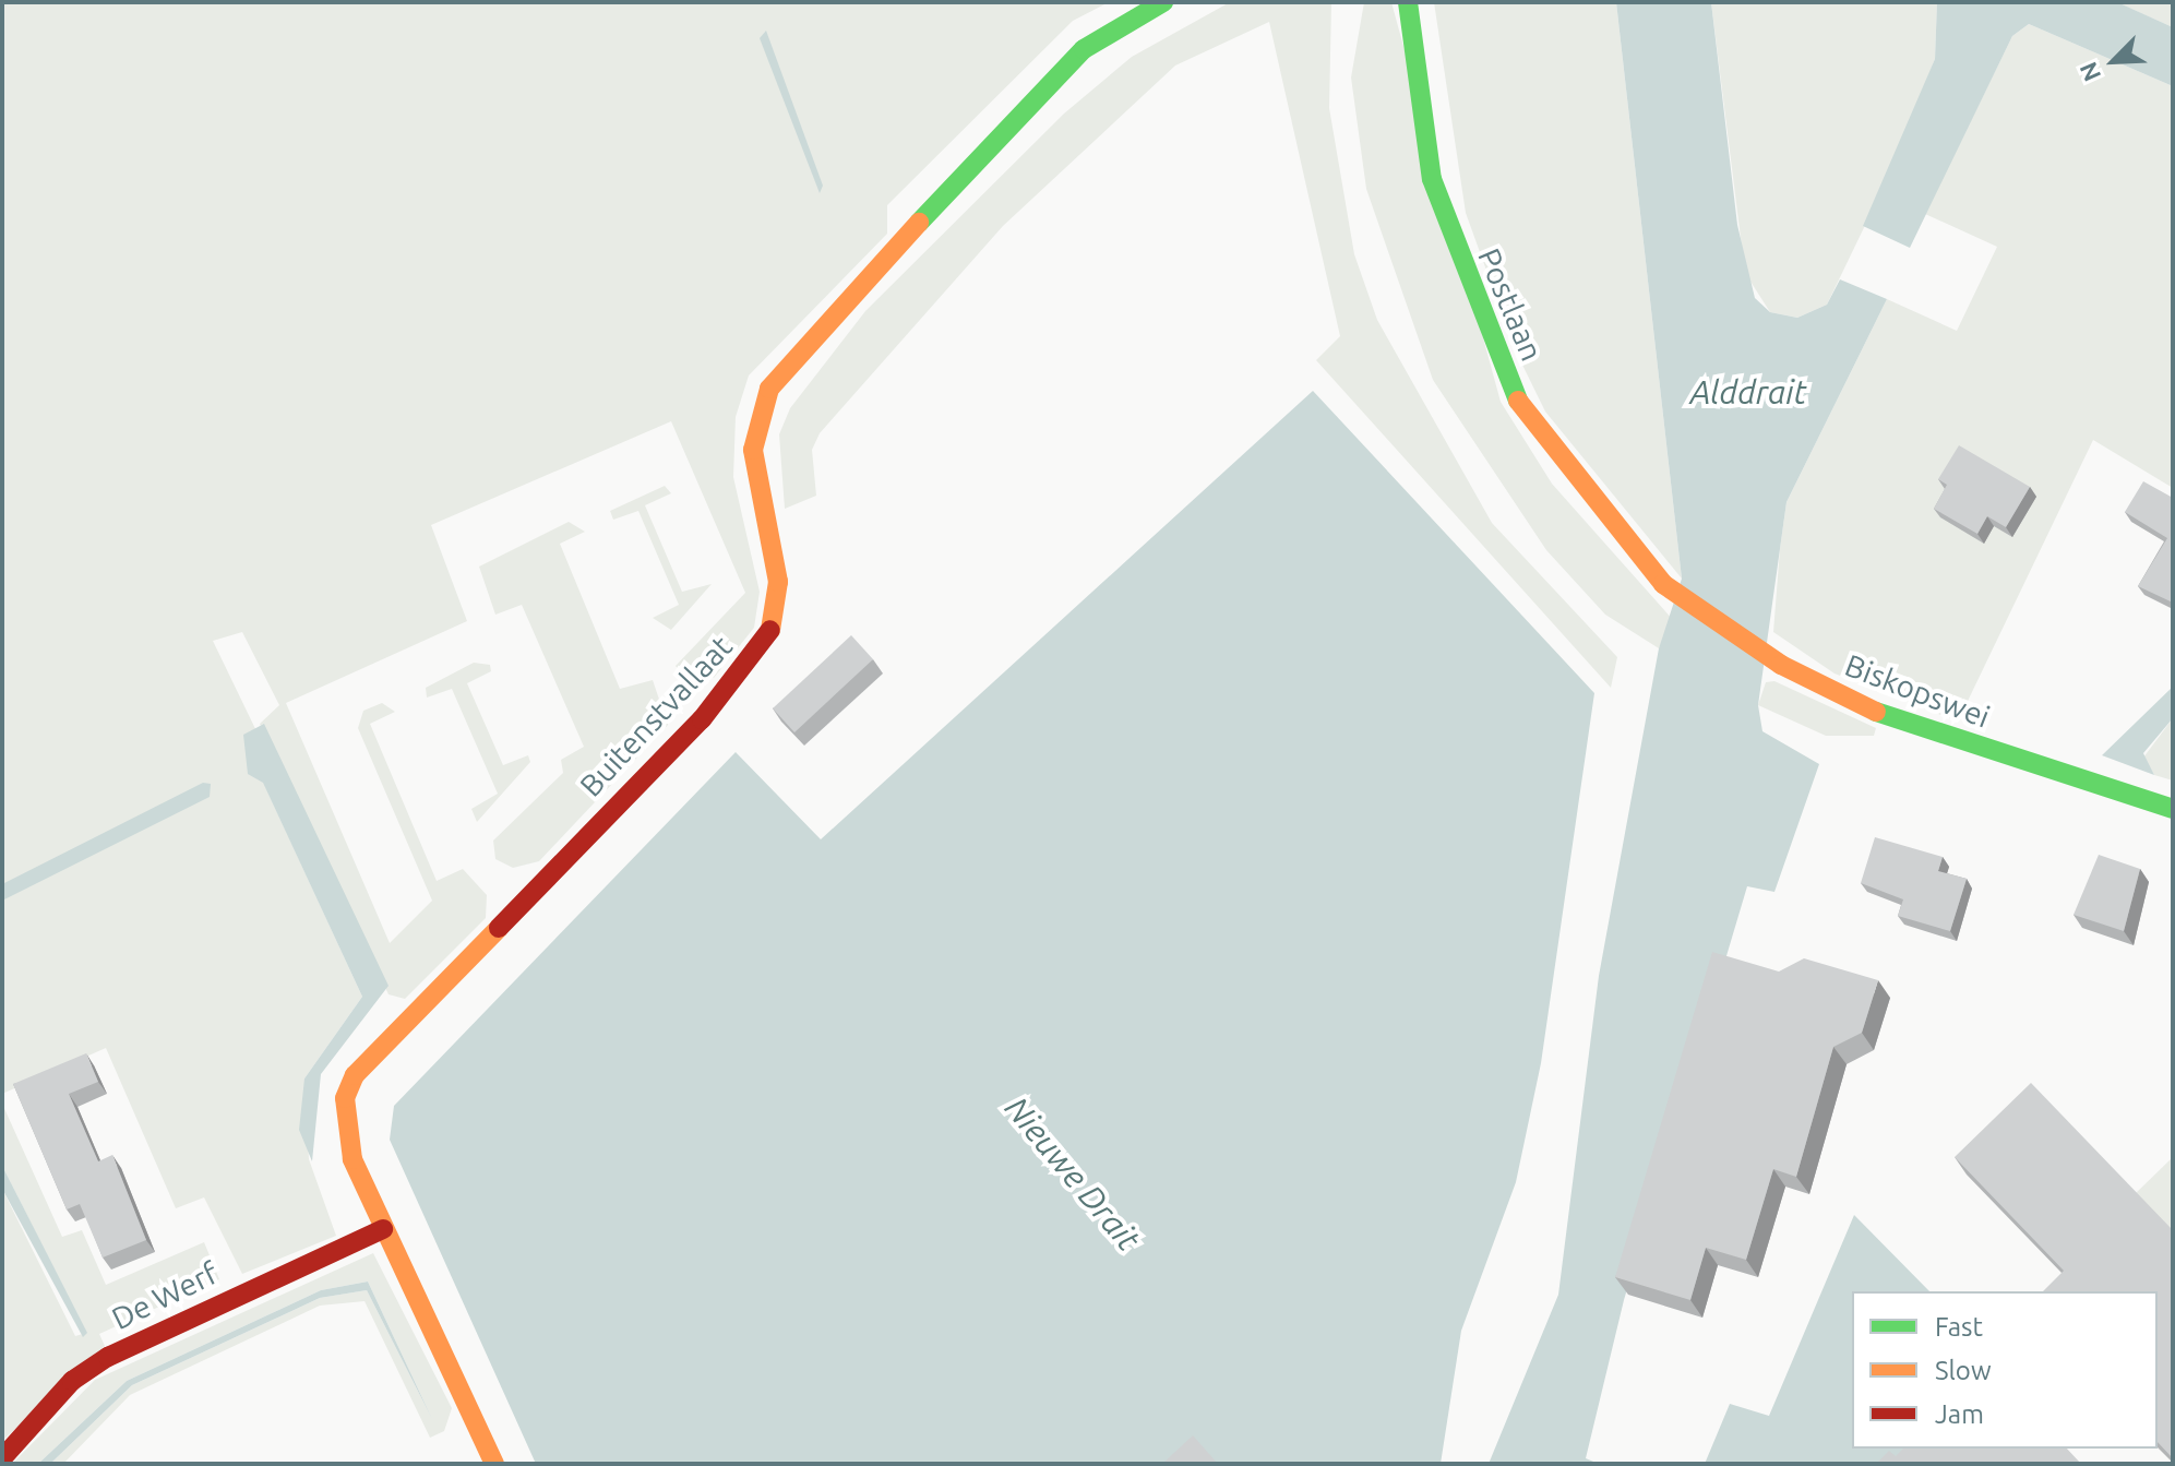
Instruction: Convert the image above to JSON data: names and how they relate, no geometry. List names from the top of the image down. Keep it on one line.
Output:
{"streets":{"street":["Postlaan","Biskopswei","Buitenstvallaat","De Werf"]},"crossings":[["Postlaan","Biskopswei"],["Buitenstvallaat","De Werf"]],"water":["Alddrait","Nieuwe Drait"],"legend":["Fast","Slow","Jam"],"north":"bottom left"}
